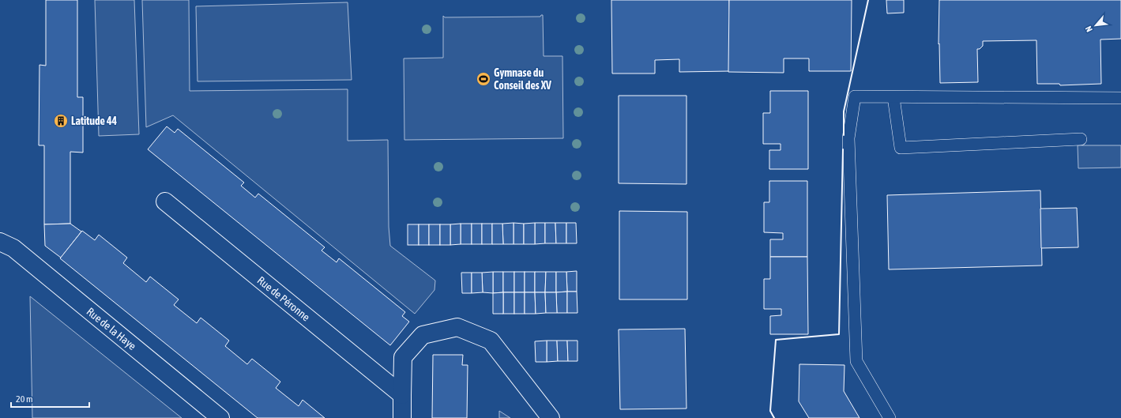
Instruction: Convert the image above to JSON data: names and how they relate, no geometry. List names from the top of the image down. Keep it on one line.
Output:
{"streets":{"street":["Rue de Péronne","Rue de la Haye"]},"places":{"sports":["Gymnase du Conseil des XV"],"building":["Latitude 44"]},"scale_bar":"20 m","north":"bottom left"}
